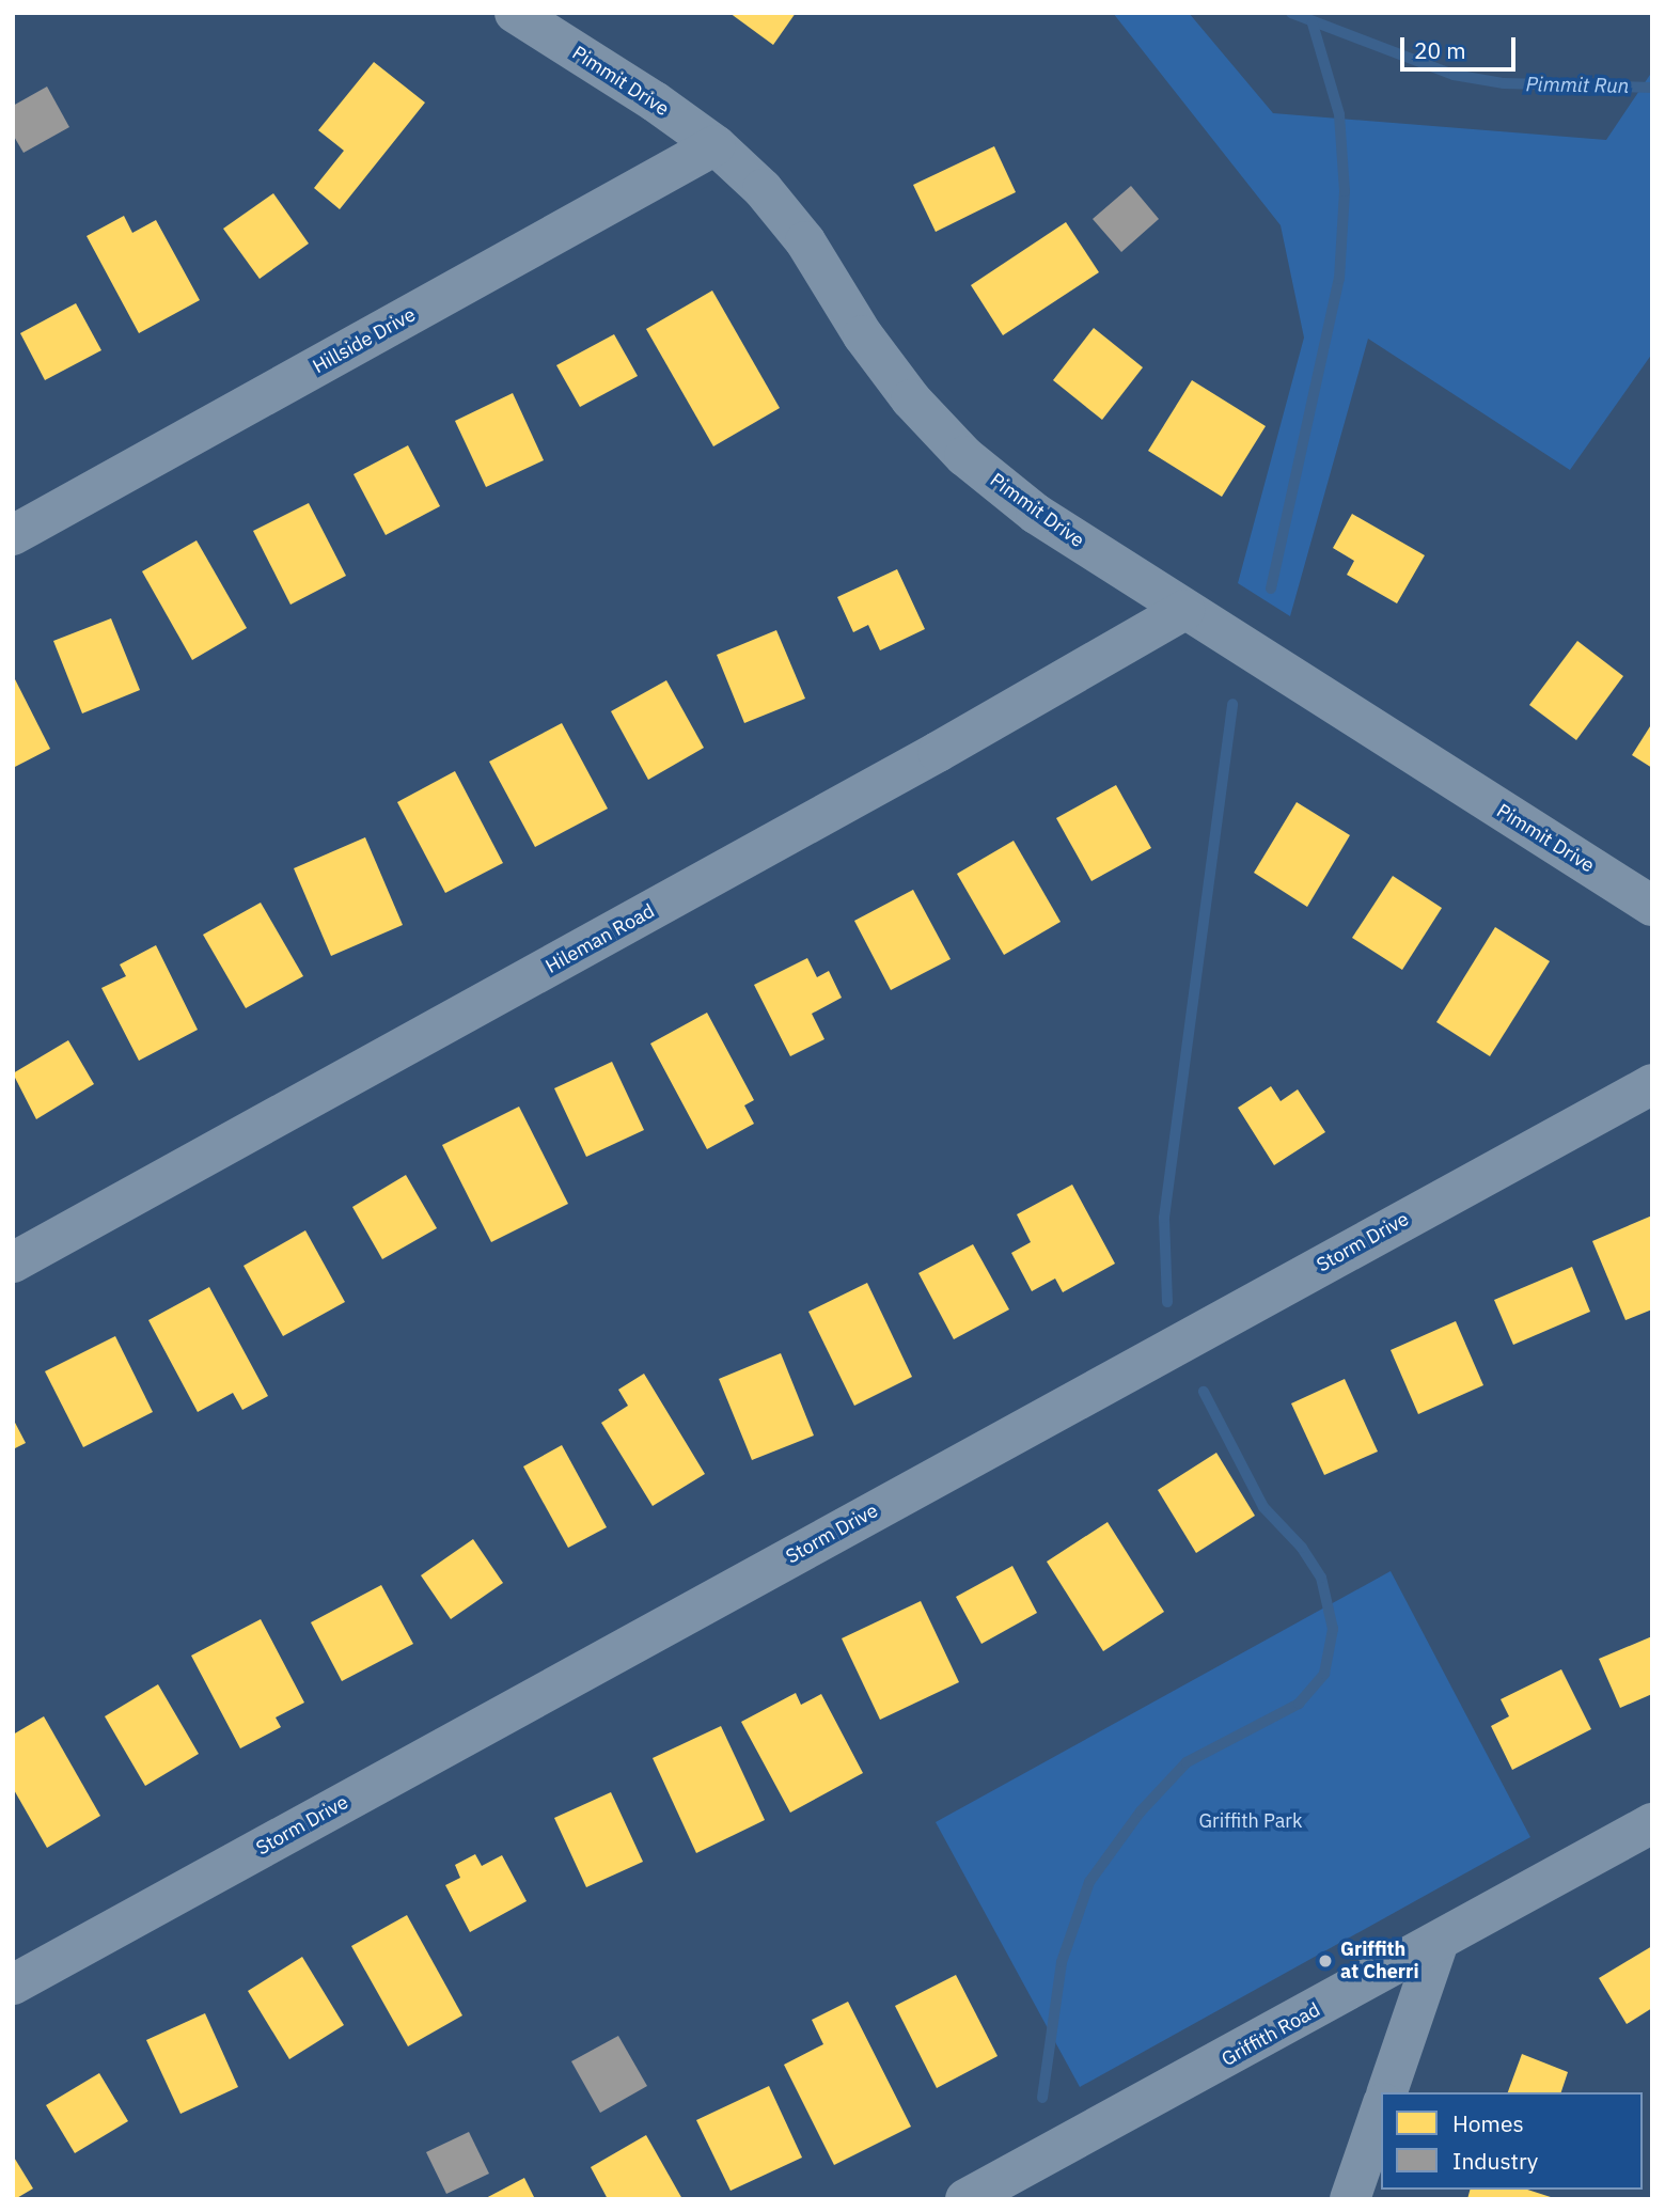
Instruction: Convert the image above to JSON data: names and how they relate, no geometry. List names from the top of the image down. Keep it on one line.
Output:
{"streets":{"street":["Pimmit Drive","Hillside Drive","Hileman Road","Storm Drive","Griffith Road"]},"crossings":[["Pimmit Drive","Hillside Drive"],["Pimmit Drive","Hileman Road"]],"water":["Pimmit Run"],"parks":["Griffith Park"],"places":["Griffith at Cherri"],"legend":["Homes","Industry"],"scale_bar":"20 m"}
